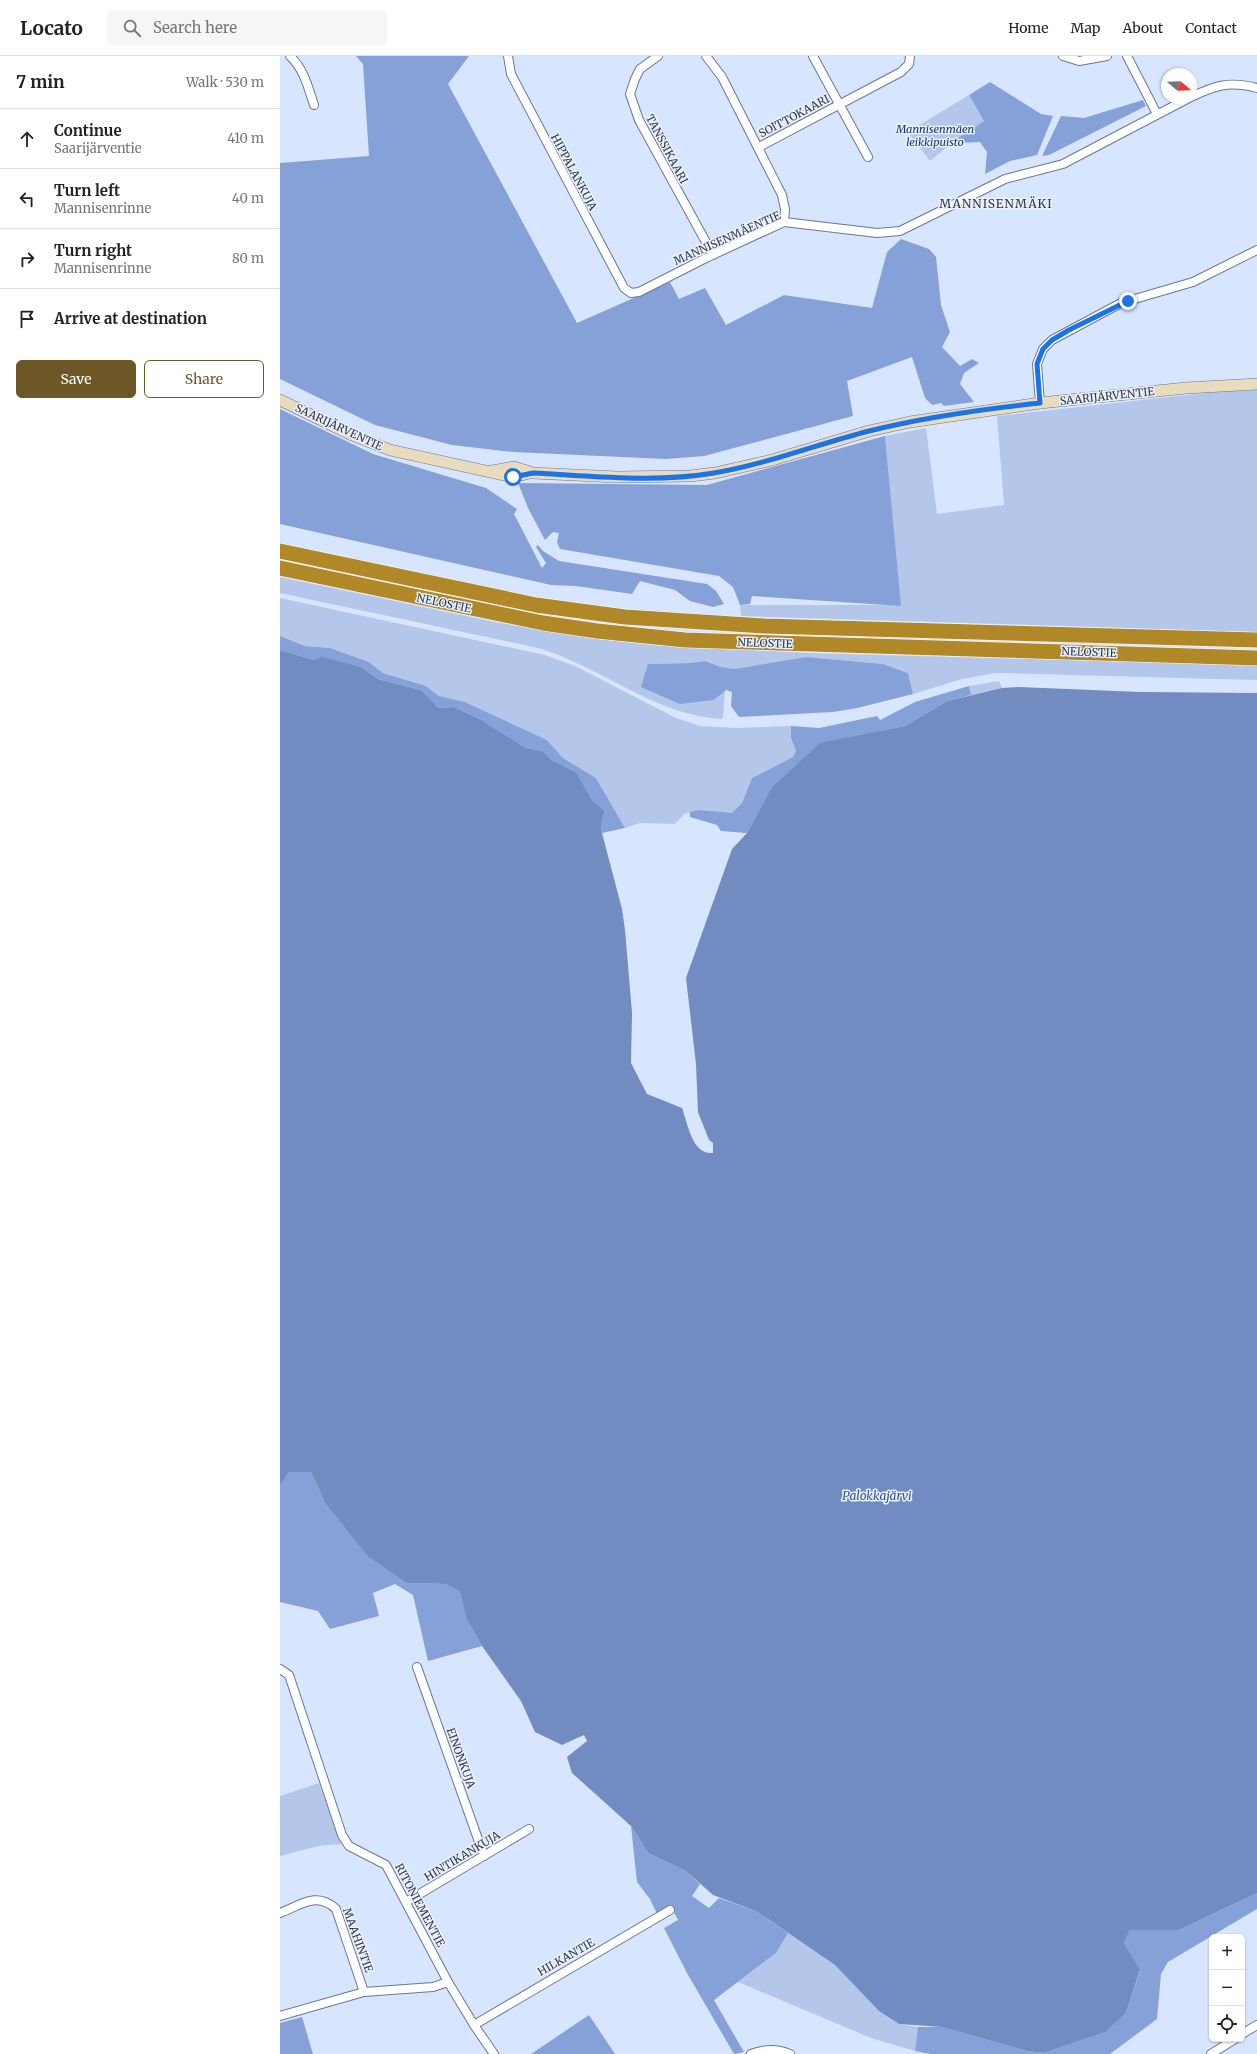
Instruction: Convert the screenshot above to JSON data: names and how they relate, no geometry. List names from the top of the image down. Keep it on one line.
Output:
{"streets":{"highway":["NELOSTIE"],"main road":["SAARIJÄRVENTIE"],"street":["SOITTOKAARI","TANSSIKAARI","HIPPALANKUJA","MANNISENMÄENTIE","EINONKUJA","HINTIKANKUJA","RITONIEMENTIE","MAAHINTIE","HILKANTIE"]},"crossings":[["TANSSIKAARI","MANNISENMÄENTIE"],["HIPPALANKUJA","MANNISENMÄENTIE"],["EINONKUJA","HINTIKANKUJA"],["HINTIKANKUJA","RITONIEMENTIE"],["RITONIEMENTIE","HILKANTIE"]],"districts":["MANNISENMÄKI"],"water":["Palokkajärvi"],"parks":["Mannisenmäen leikkipuisto"],"north":"right","page":{"header":"Locato","search":"Search here","nav":["Home","Map","About","Contact"],"heading":["7 min","Walk · 530 m"],"list":[["Continue","Saarijärventie","410 m"],["Turn left","Mannisenrinne","40 m"],["Turn right","Mannisenrinne","80 m"],"Arrive at destination"],"buttons":["Save","Share"],"map_buttons":["+","−"]}}
